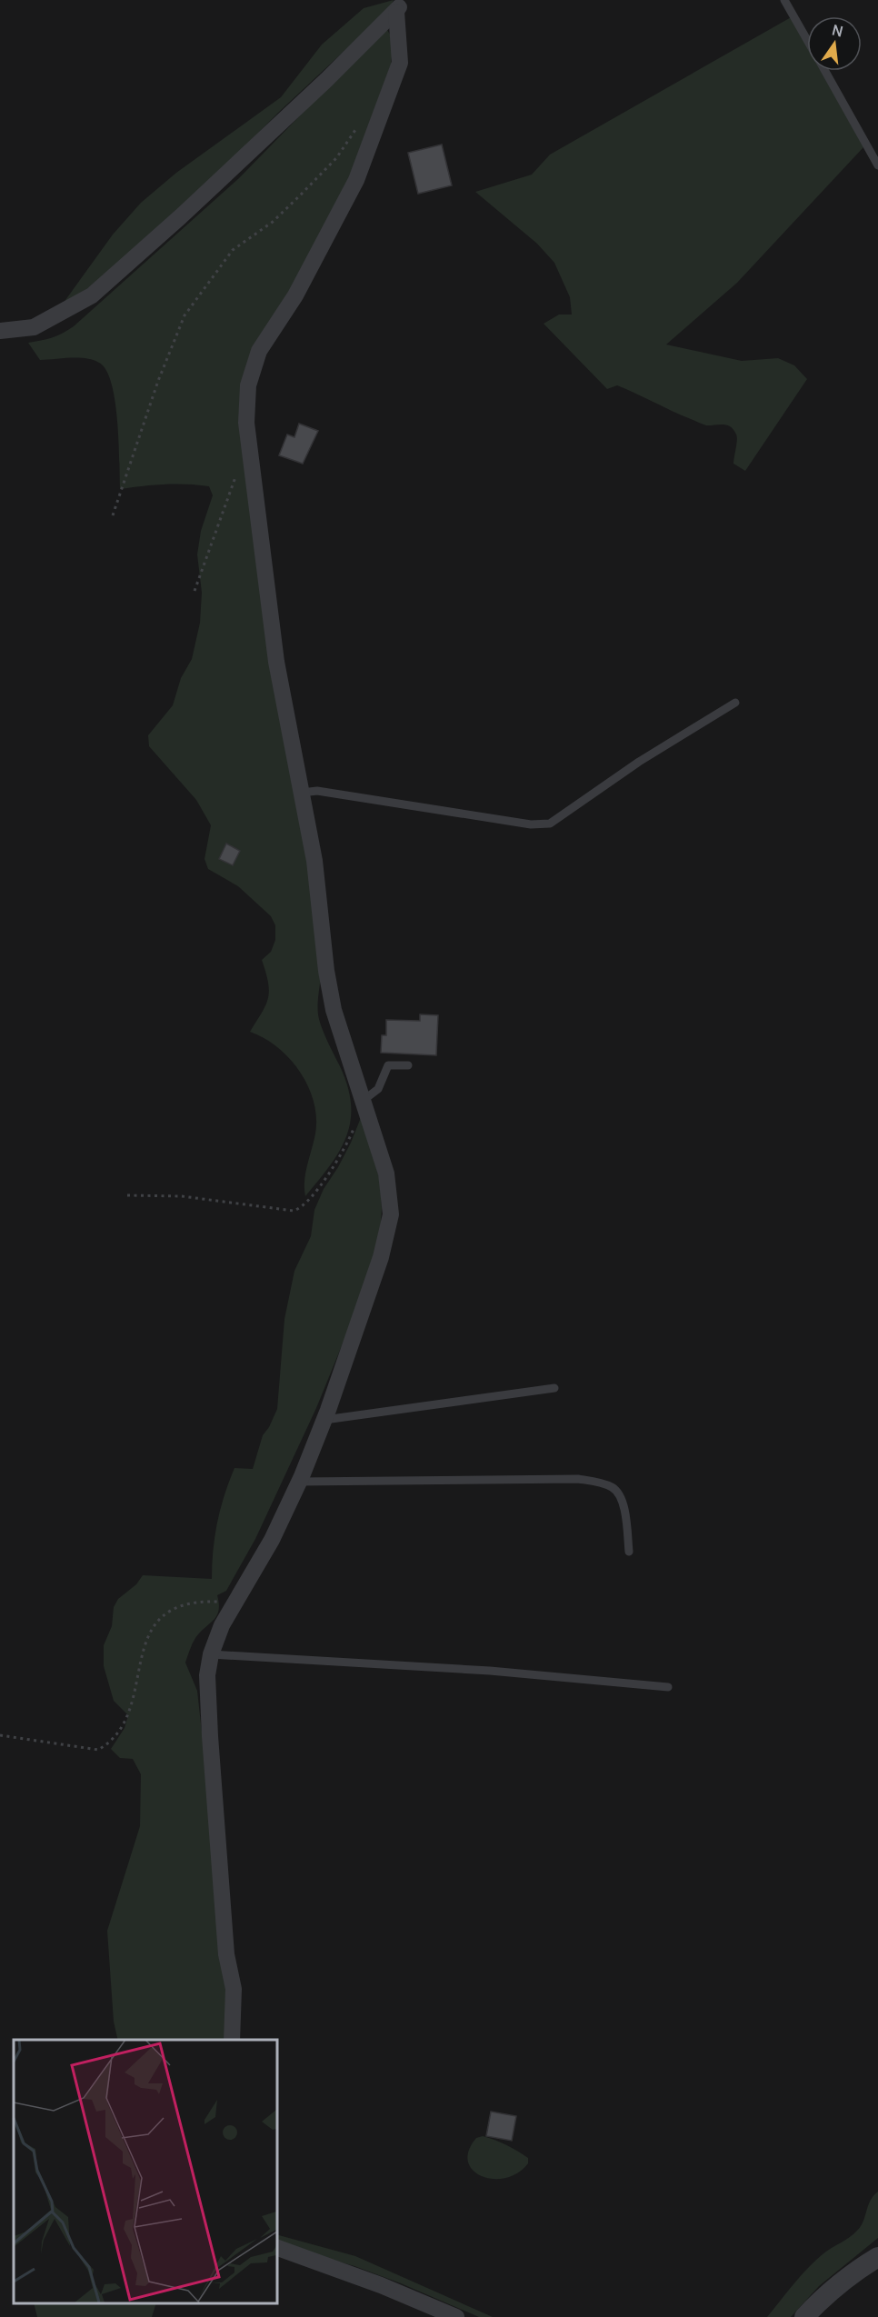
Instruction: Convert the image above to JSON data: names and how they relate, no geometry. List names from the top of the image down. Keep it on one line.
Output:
{"north":"top"}
